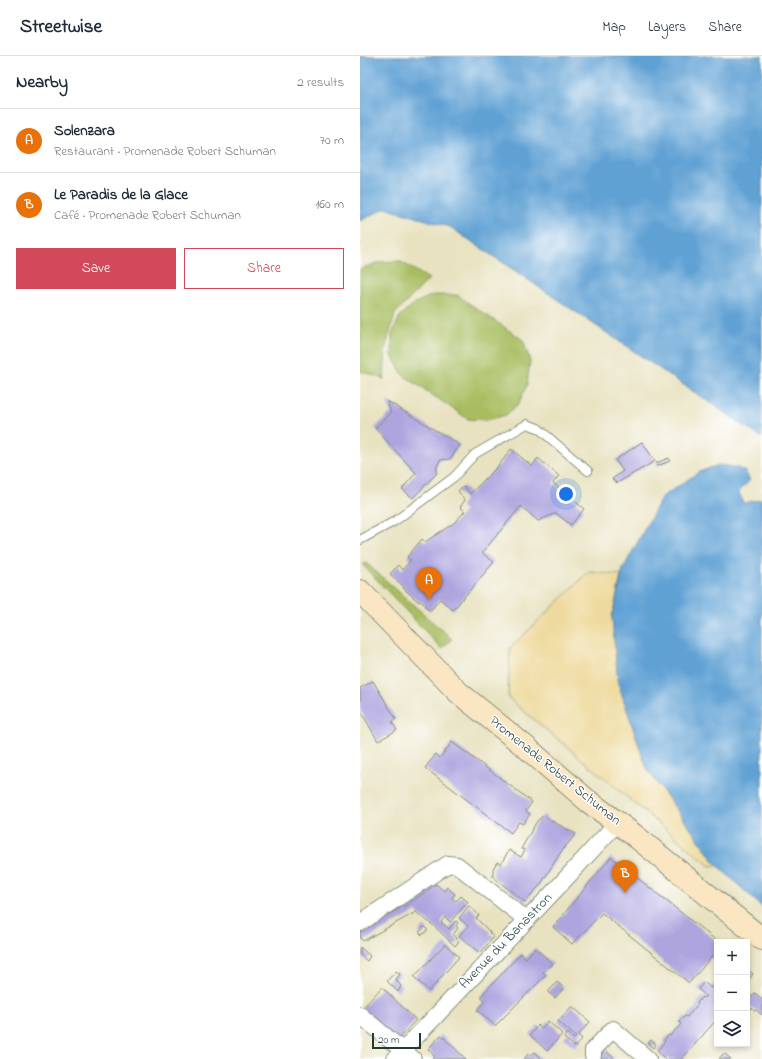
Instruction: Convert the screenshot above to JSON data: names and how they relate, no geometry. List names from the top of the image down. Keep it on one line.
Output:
{"streets":{"main road":["Promenade Robert Schuman"],"street":["Avenue du Banastron"]},"crossings":[["Promenade Robert Schuman","Avenue du Banastron"]],"scale_bar":"20 m","page":{"header":"Streetwise","nav":["Map","Layers","Share"],"heading":["Nearby","2 results"],"list":[{"mark":"A","name":"Solenzara","note":"Restaurant · Promenade Robert Schuman","value":"70 m"},{"mark":"B","name":"Le Paradis de la Glace","note":"Café · Promenade Robert Schuman","value":"160 m"}],"buttons":["Save","Share"],"pins":["A","B"],"map_buttons":["+","−"],"scale":"20 m"}}
